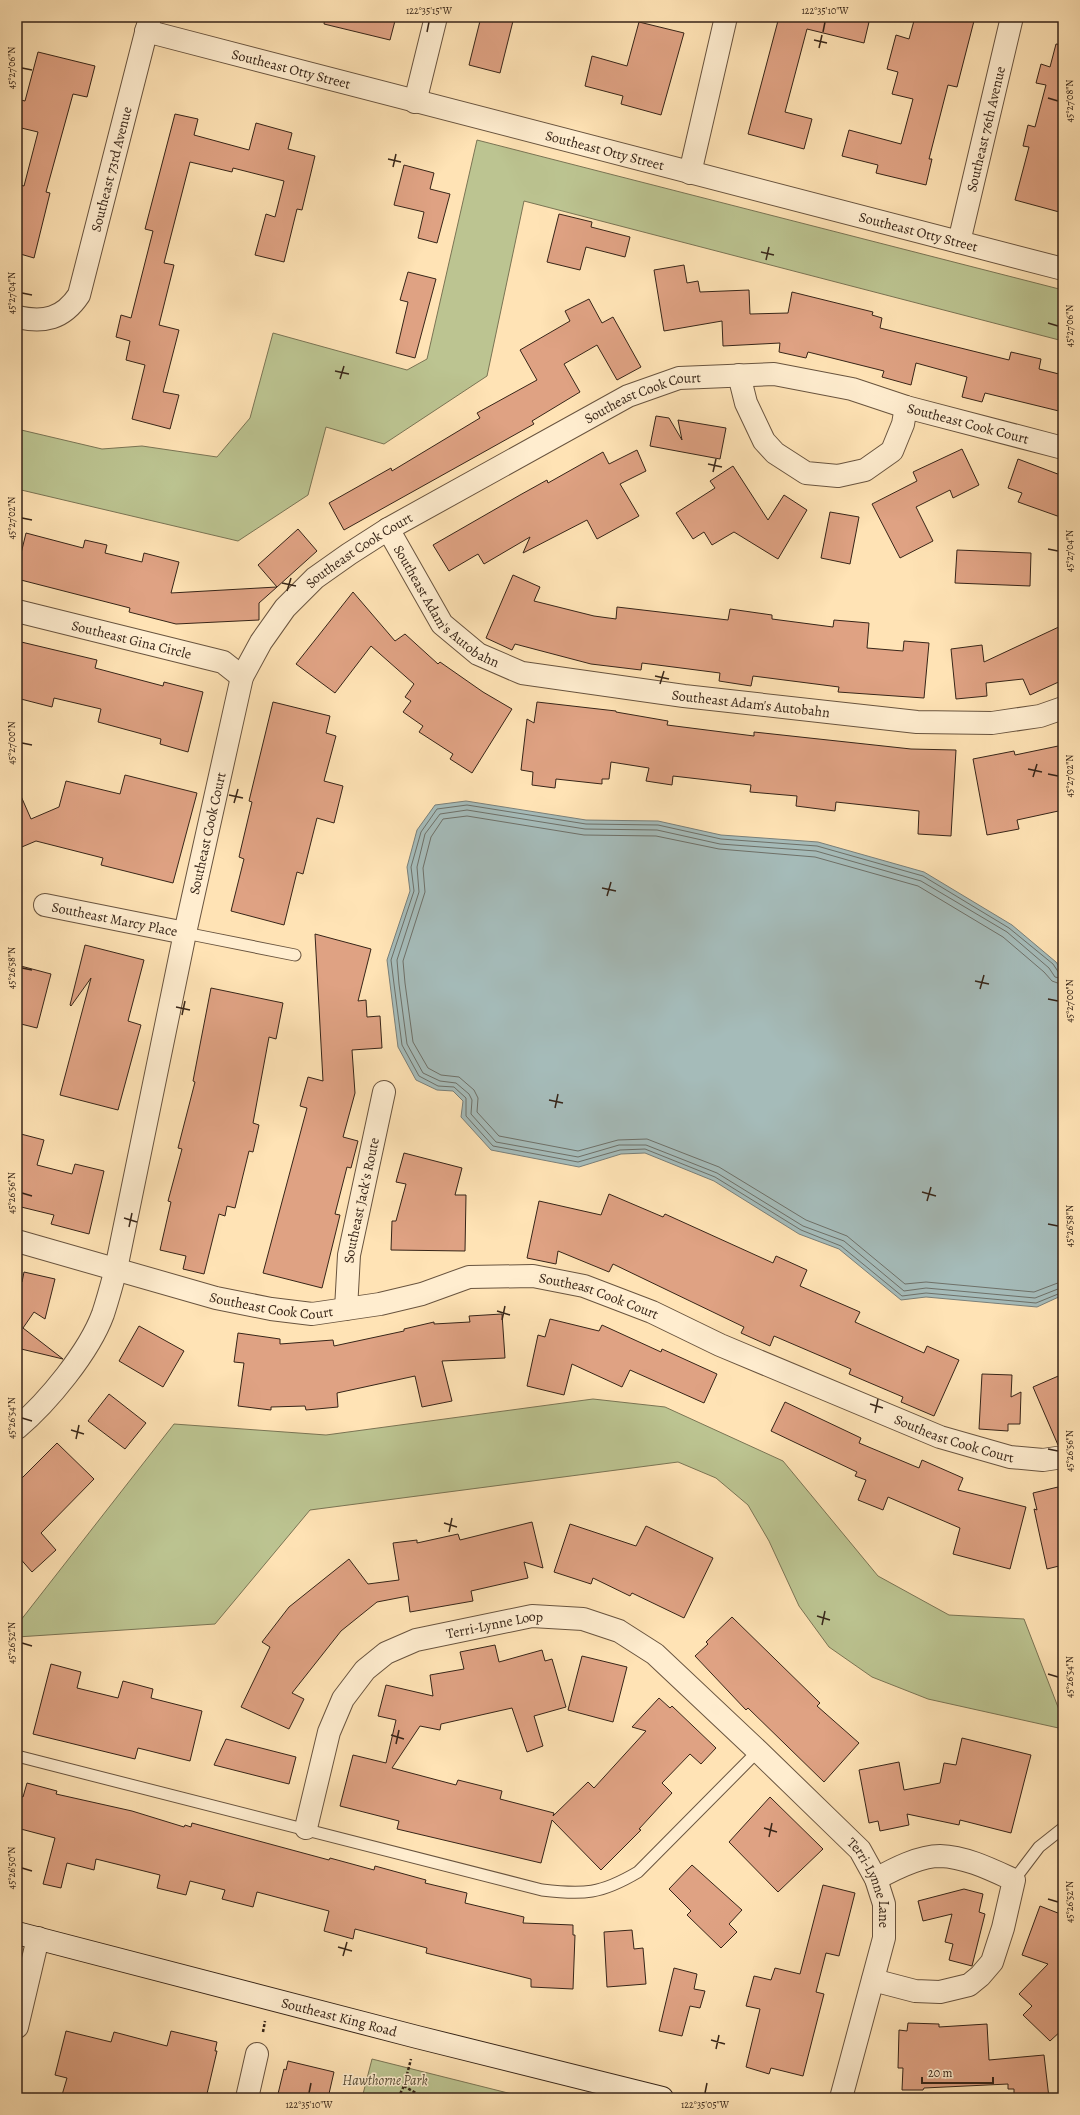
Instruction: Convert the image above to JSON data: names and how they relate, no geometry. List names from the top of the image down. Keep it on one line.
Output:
{"streets":{"street":["Southeast Otty Street","Southeast 76th Avenue","Southeast 73rd Avenue","Southeast Cook Court","Southeast Adam's Autobahn","Southeast Gina Circle","Southeast Marcy Place","Southeast Jack's Route","Terri-Lynne Loop","Terri-Lynne Lane","Southeast King Road"]},"crossings":[["Southeast Otty Street","Southeast 76th Avenue"],["Southeast Otty Street","Southeast 73rd Avenue"],["Southeast Cook Court","Southeast Adam's Autobahn"],["Southeast Cook Court","Southeast Gina Circle"],["Southeast Cook Court","Southeast Marcy Place"],["Southeast Cook Court","Southeast Jack's Route"],["Terri-Lynne Loop","Terri-Lynne Lane"]],"parks":["Hawthorne Park"],"scale_bar":"20 m","coordinates":["122°35'15\"W","122°35'10\"W","45°27'06\"N","45°27'08\"N","45°27'04\"N","45°27'02\"N","45°27'00\"N","45°26'58\"N","45°26'56\"N","45°26'54\"N","45°26'52\"N","45°26'50\"N","122°35'05\"W"]}
